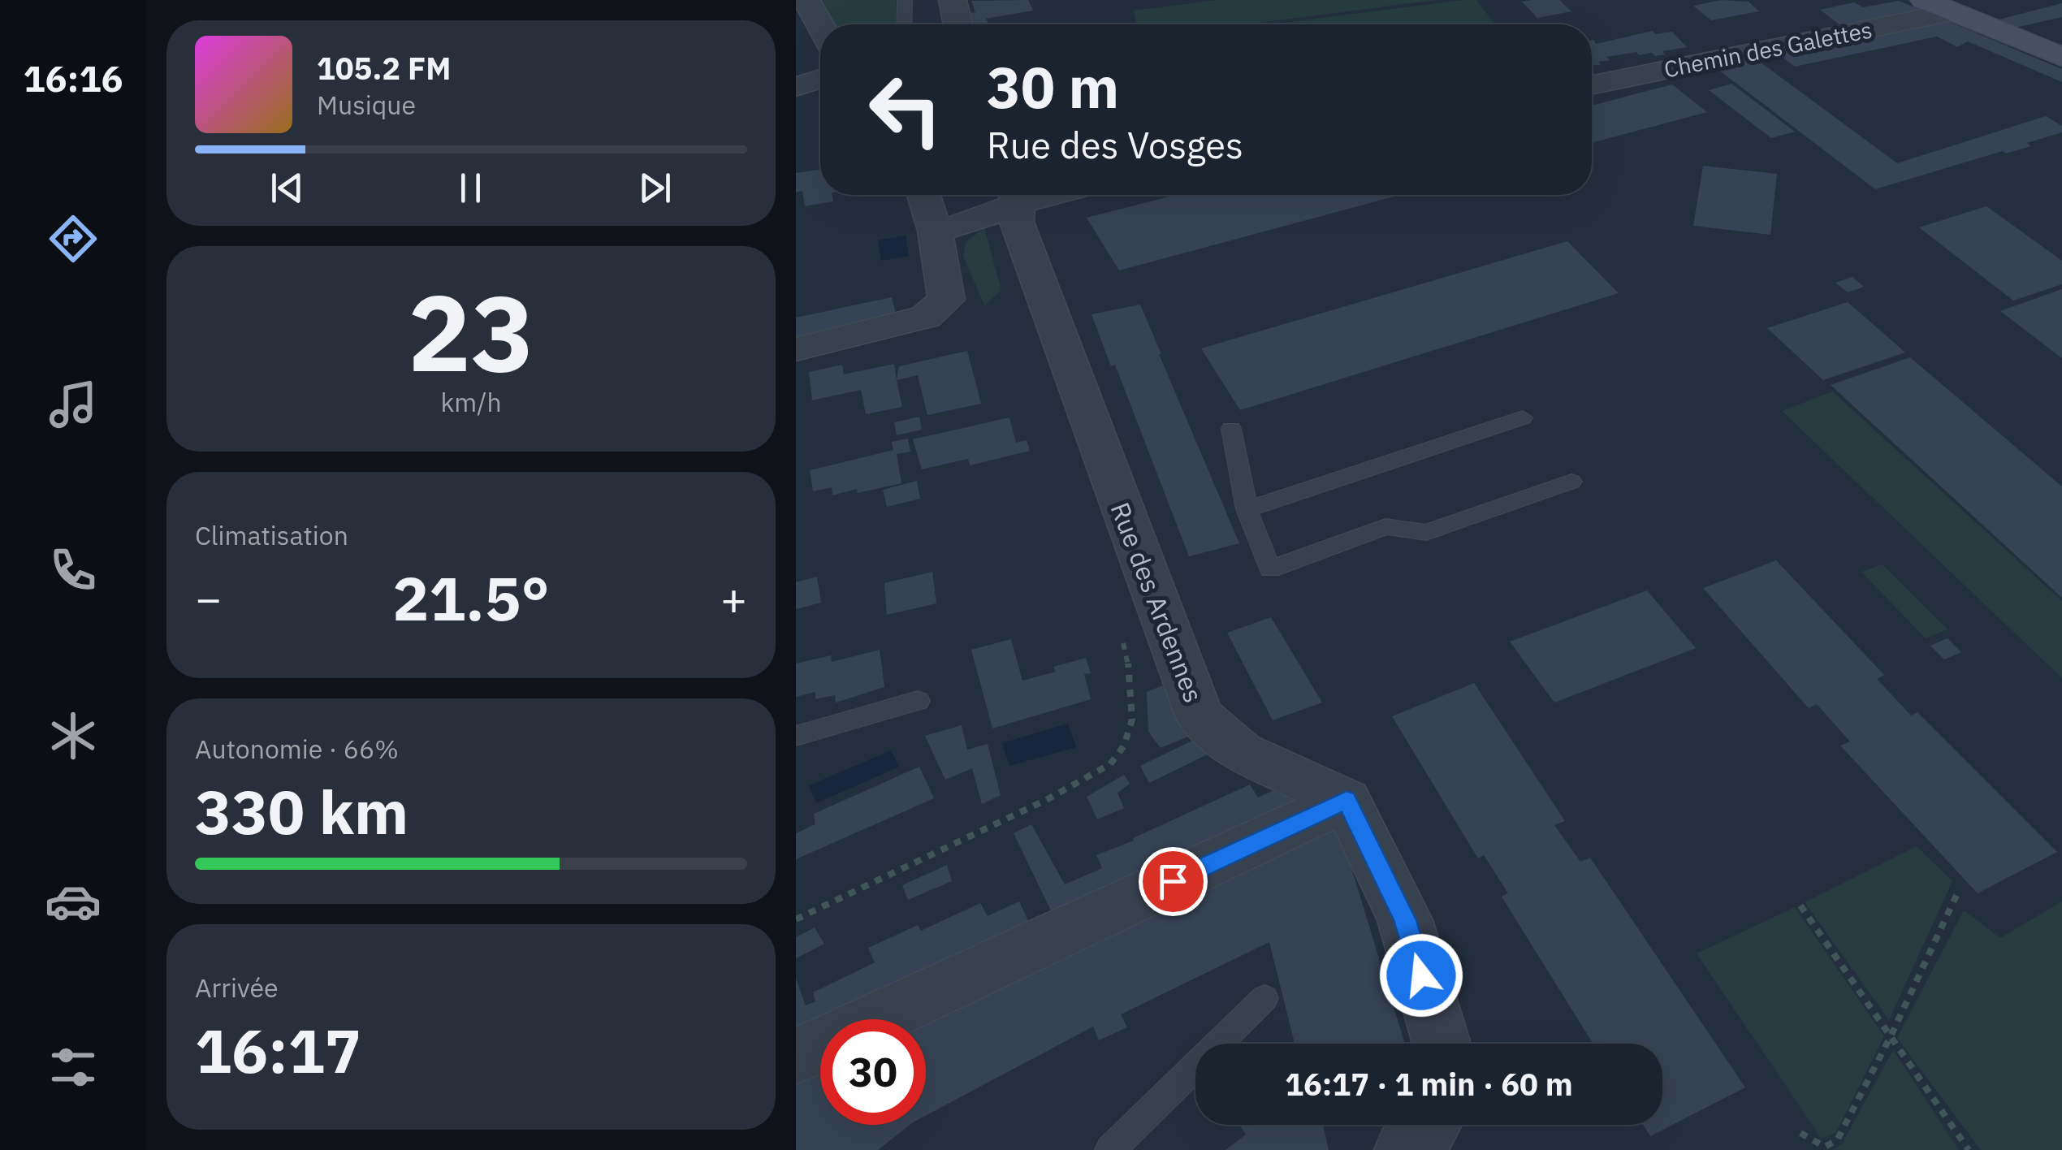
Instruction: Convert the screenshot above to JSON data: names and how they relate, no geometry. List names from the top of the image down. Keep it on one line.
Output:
{"streets":{"street":["Chemin des Galettes","Rue des Ardennes"]},"page":{"tabs":"16:16","turn":["30 m","Rue des Vosges"],"song":["105.2 FM","Musique"],"tile":[["23","km/h"],"Climatisation",["Autonomie · 66%","330 km"],["Arrivée","16:17"]],"heat":["−","21.5°","+"],"limit":"30","trip":"16:17 · 1 min · 60 m"}}
